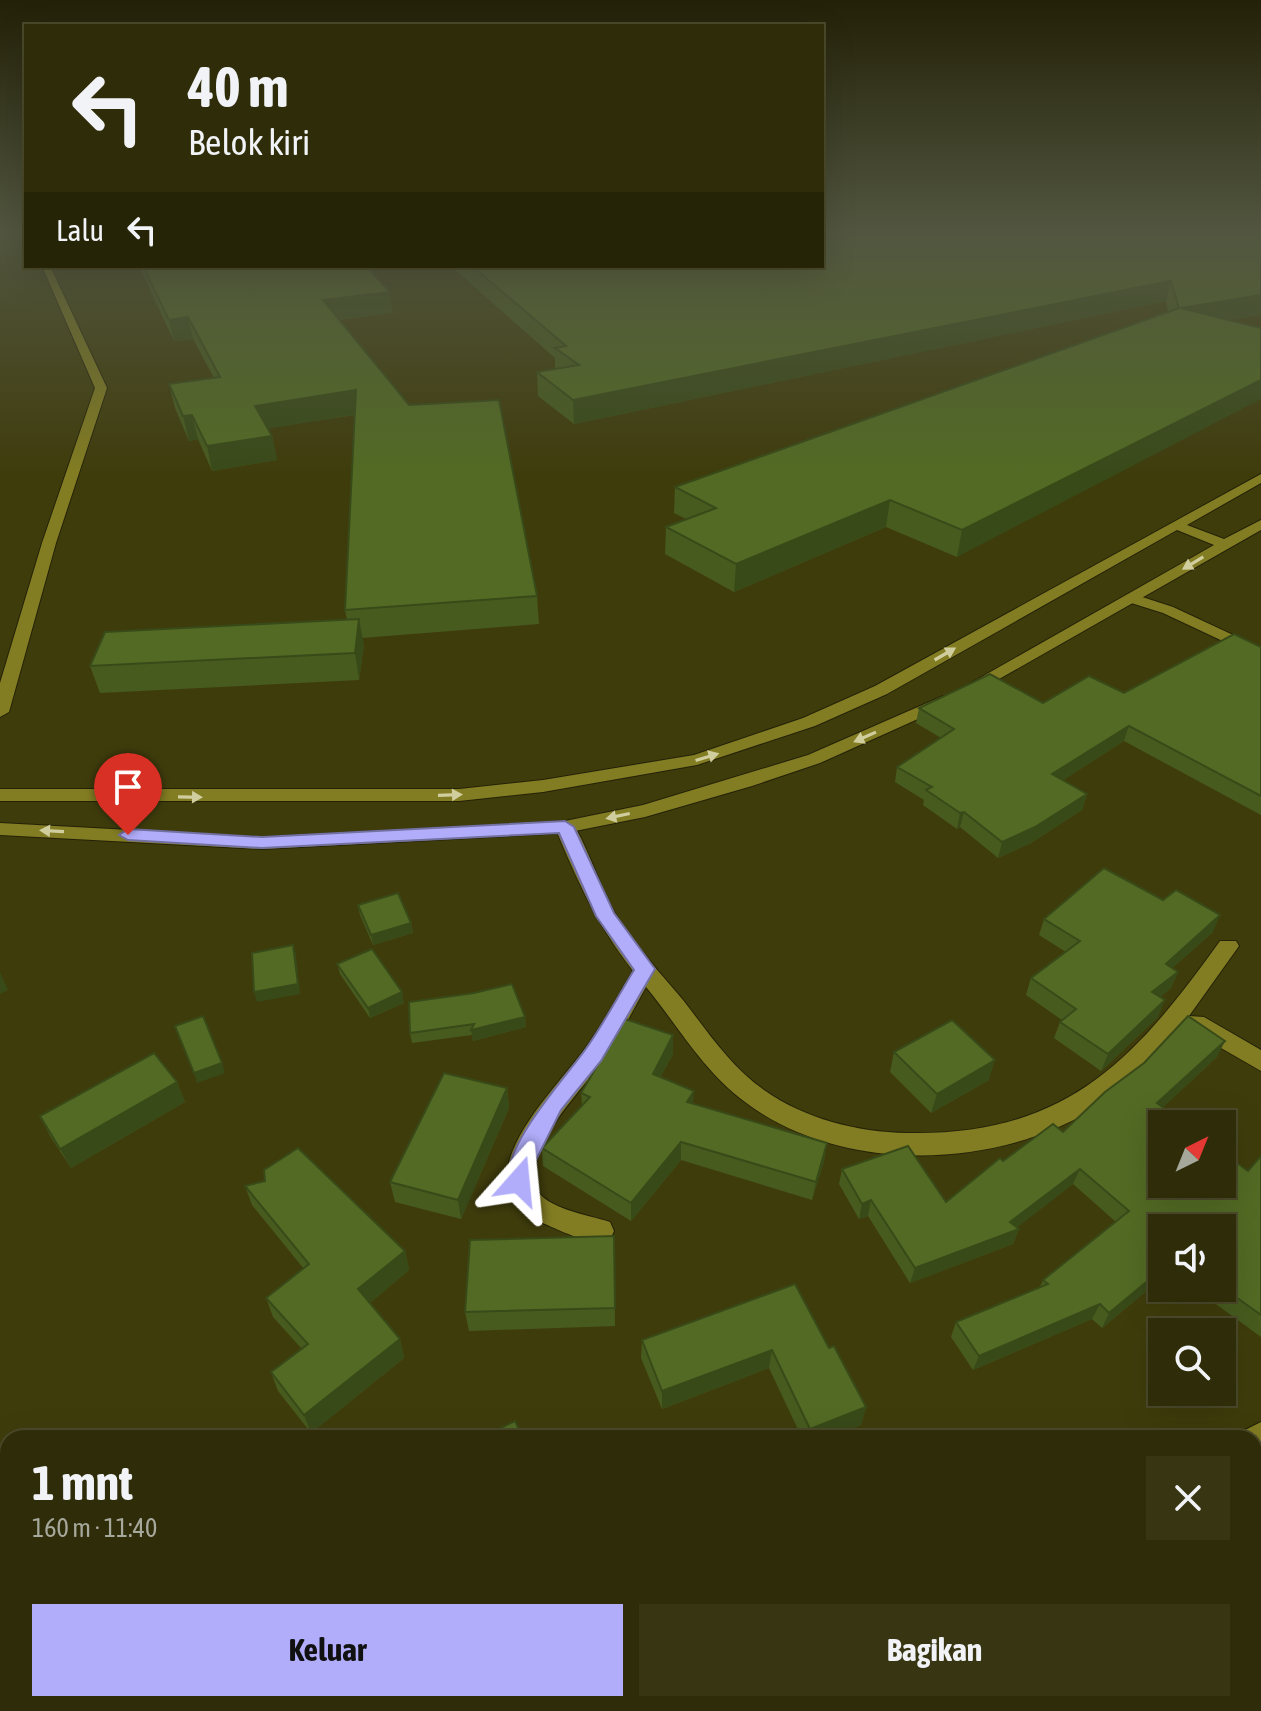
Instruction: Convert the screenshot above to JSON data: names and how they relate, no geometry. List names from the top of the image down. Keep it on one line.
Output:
{"north":"top right","page":{"turn":["40 m","Belok kiri"],"then":"Lalu","heading":["1 mnt","160 m · 11:40"],"buttons":["Keluar","Bagikan"]}}
